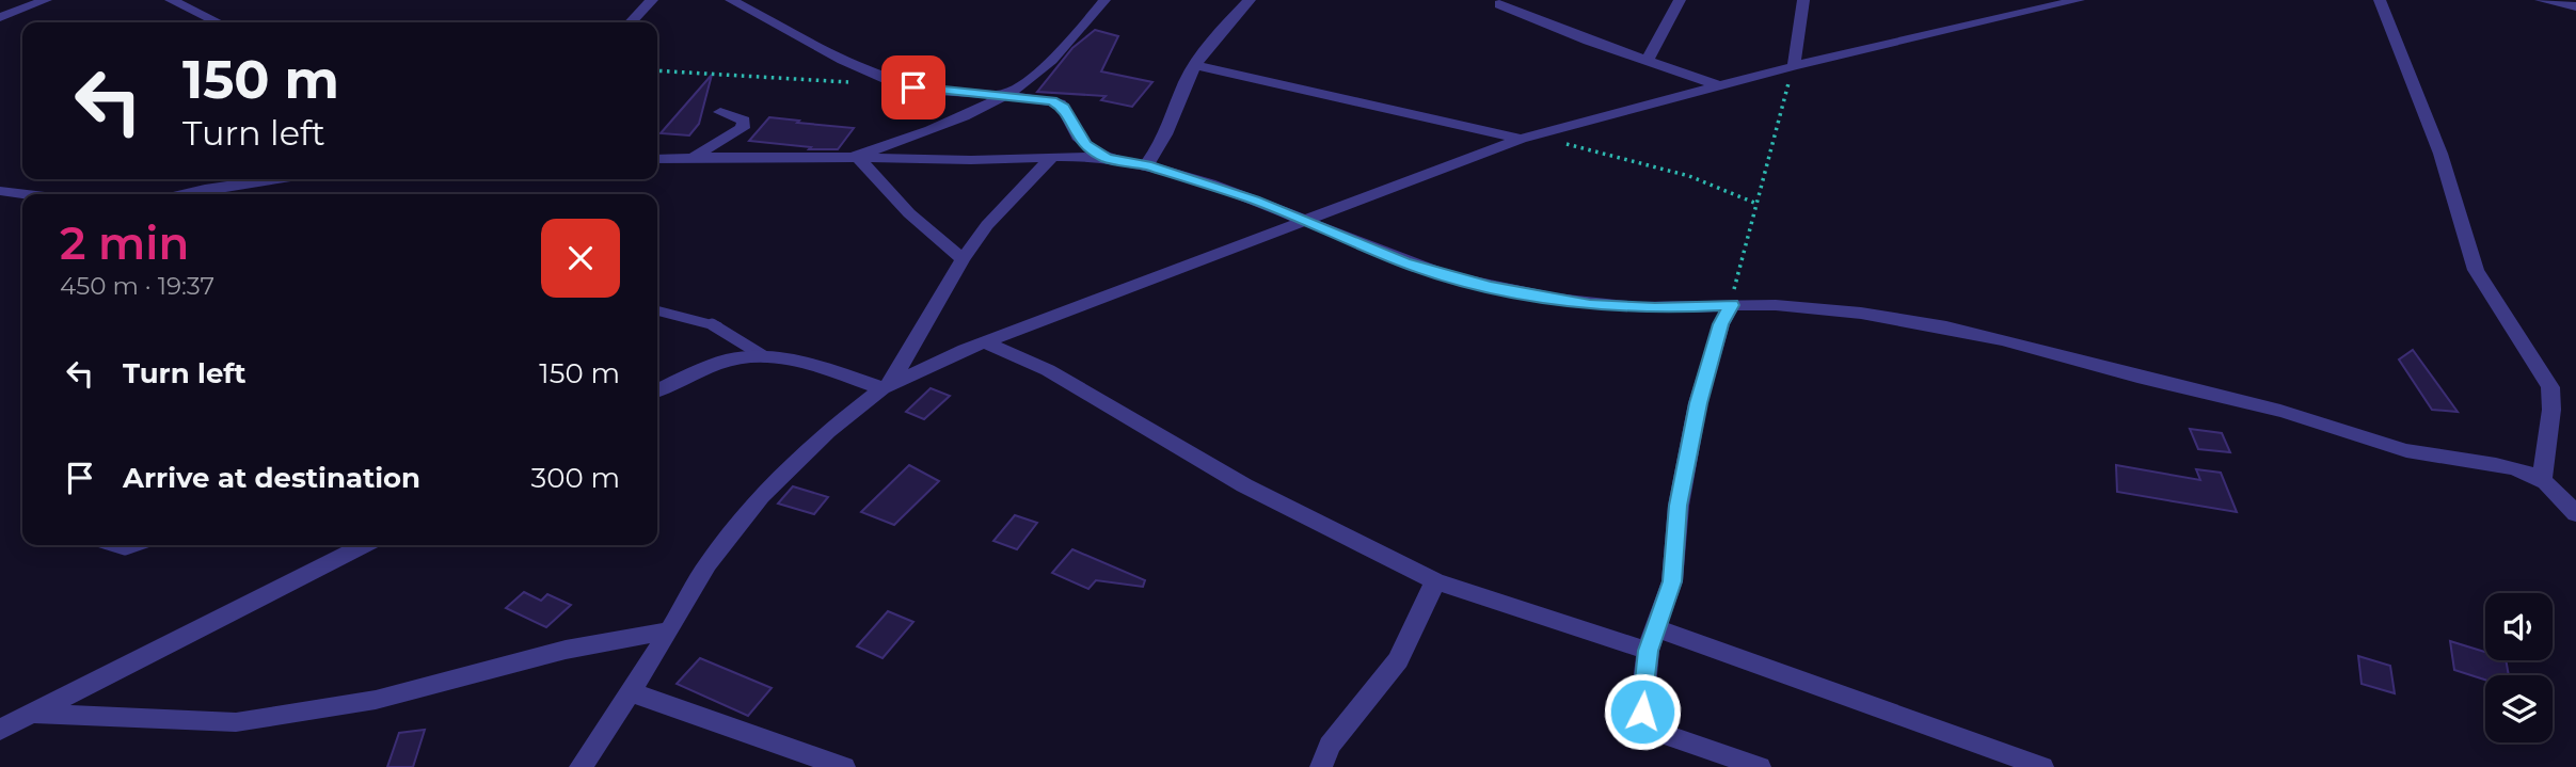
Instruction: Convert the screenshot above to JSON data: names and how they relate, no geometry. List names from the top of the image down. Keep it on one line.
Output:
{"page":{"turn":["150 m","Turn left"],"heading":["2 min","450 m · 19:37"],"list":[{"name":"Turn left","value":"150 m"},{"name":"Arrive at destination","value":"300 m"}]}}
